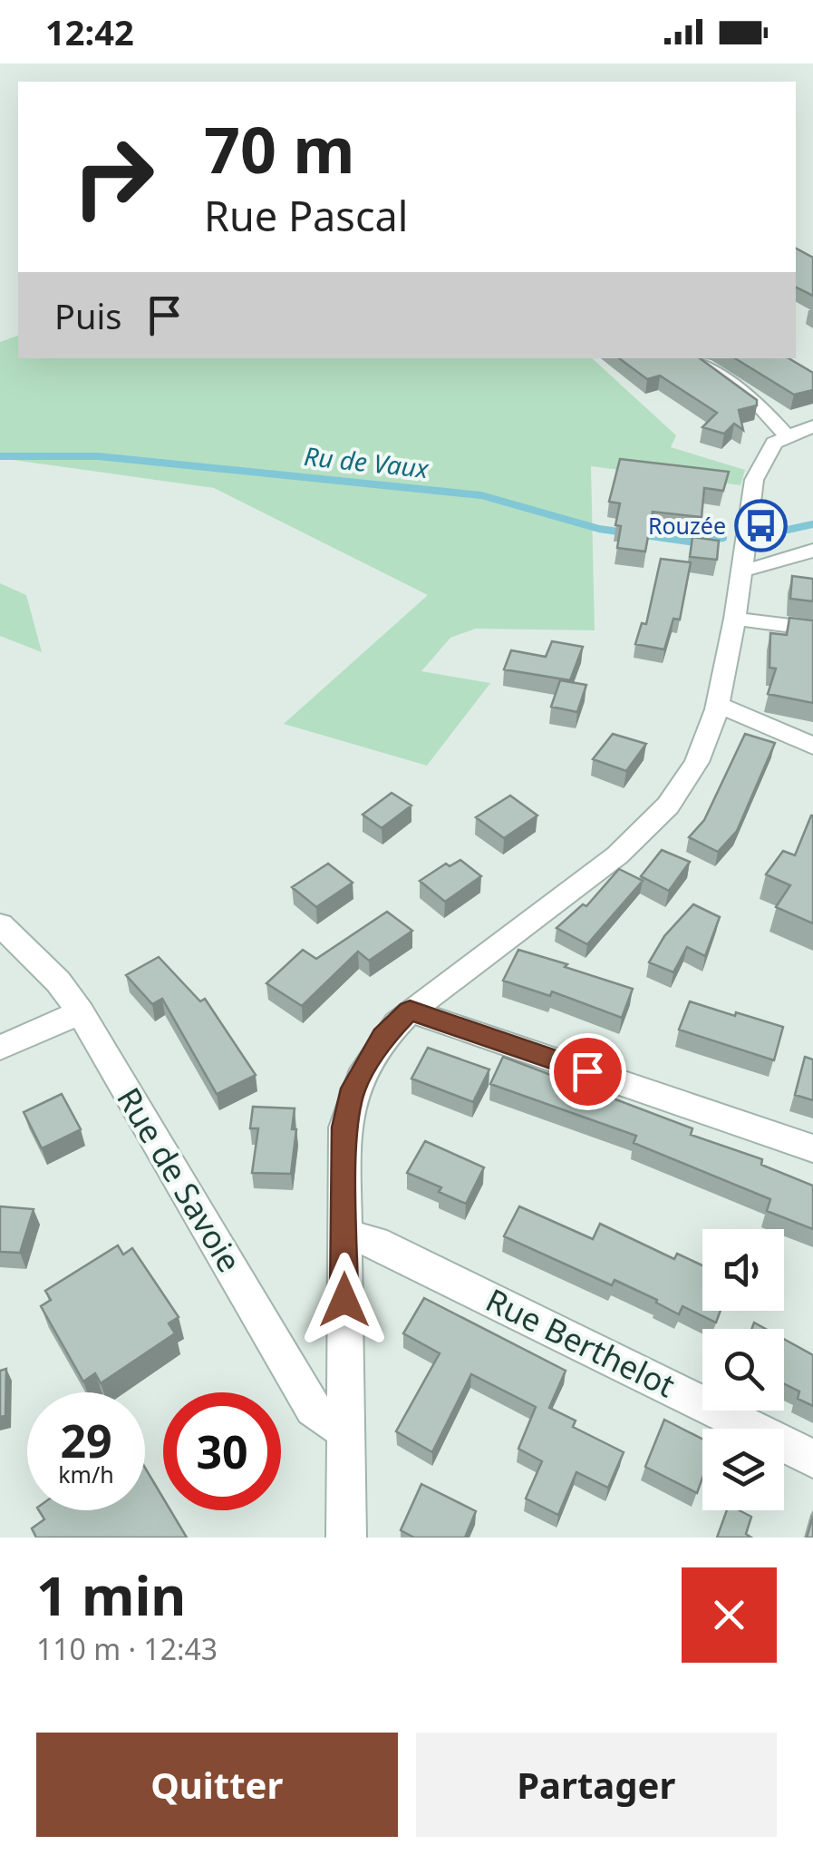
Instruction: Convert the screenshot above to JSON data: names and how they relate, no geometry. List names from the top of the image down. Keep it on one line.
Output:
{"streets":{"street":["Rue de Savoie","Rue Berthelot"]},"water":["Ru de Vaux"],"places":{"bus stop":["Rouzée"]},"page":{"status":"12:42","turn":["70 m","Rue Pascal"],"then":"Puis","speed":"29 km/h","limit":"30","heading":["1 min","110 m · 12:43"],"buttons":["Quitter","Partager"]}}
